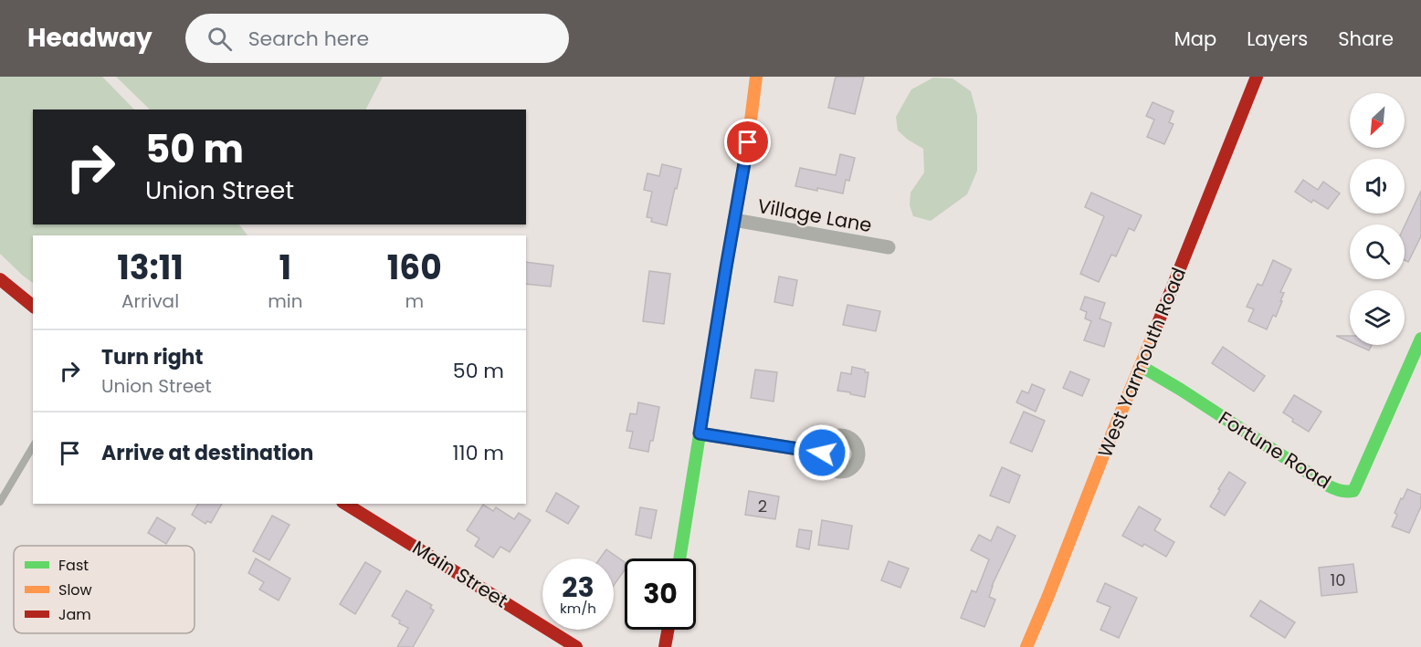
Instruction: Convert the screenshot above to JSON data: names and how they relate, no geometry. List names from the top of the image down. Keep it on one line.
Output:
{"streets":{"main road":["West Yarmouth Road","Fortune Road","Main Street"],"street":["Village Lane"]},"crossings":[["West Yarmouth Road","Fortune Road"]],"house_numbers":["2","10"],"legend":["Fast","Slow","Jam"],"north":"bottom left","page":{"header":"Headway","search":"Search here","nav":["Map","Layers","Share"],"turn":["50 m","Union Street"],"eta":["13:11","Arrival","1","min","160","m"],"list":[{"name":"Turn right","note":"Union Street","value":"50 m"},{"name":"Arrive at destination","value":"110 m"}],"speed":"23 km/h","limit":"30"}}
